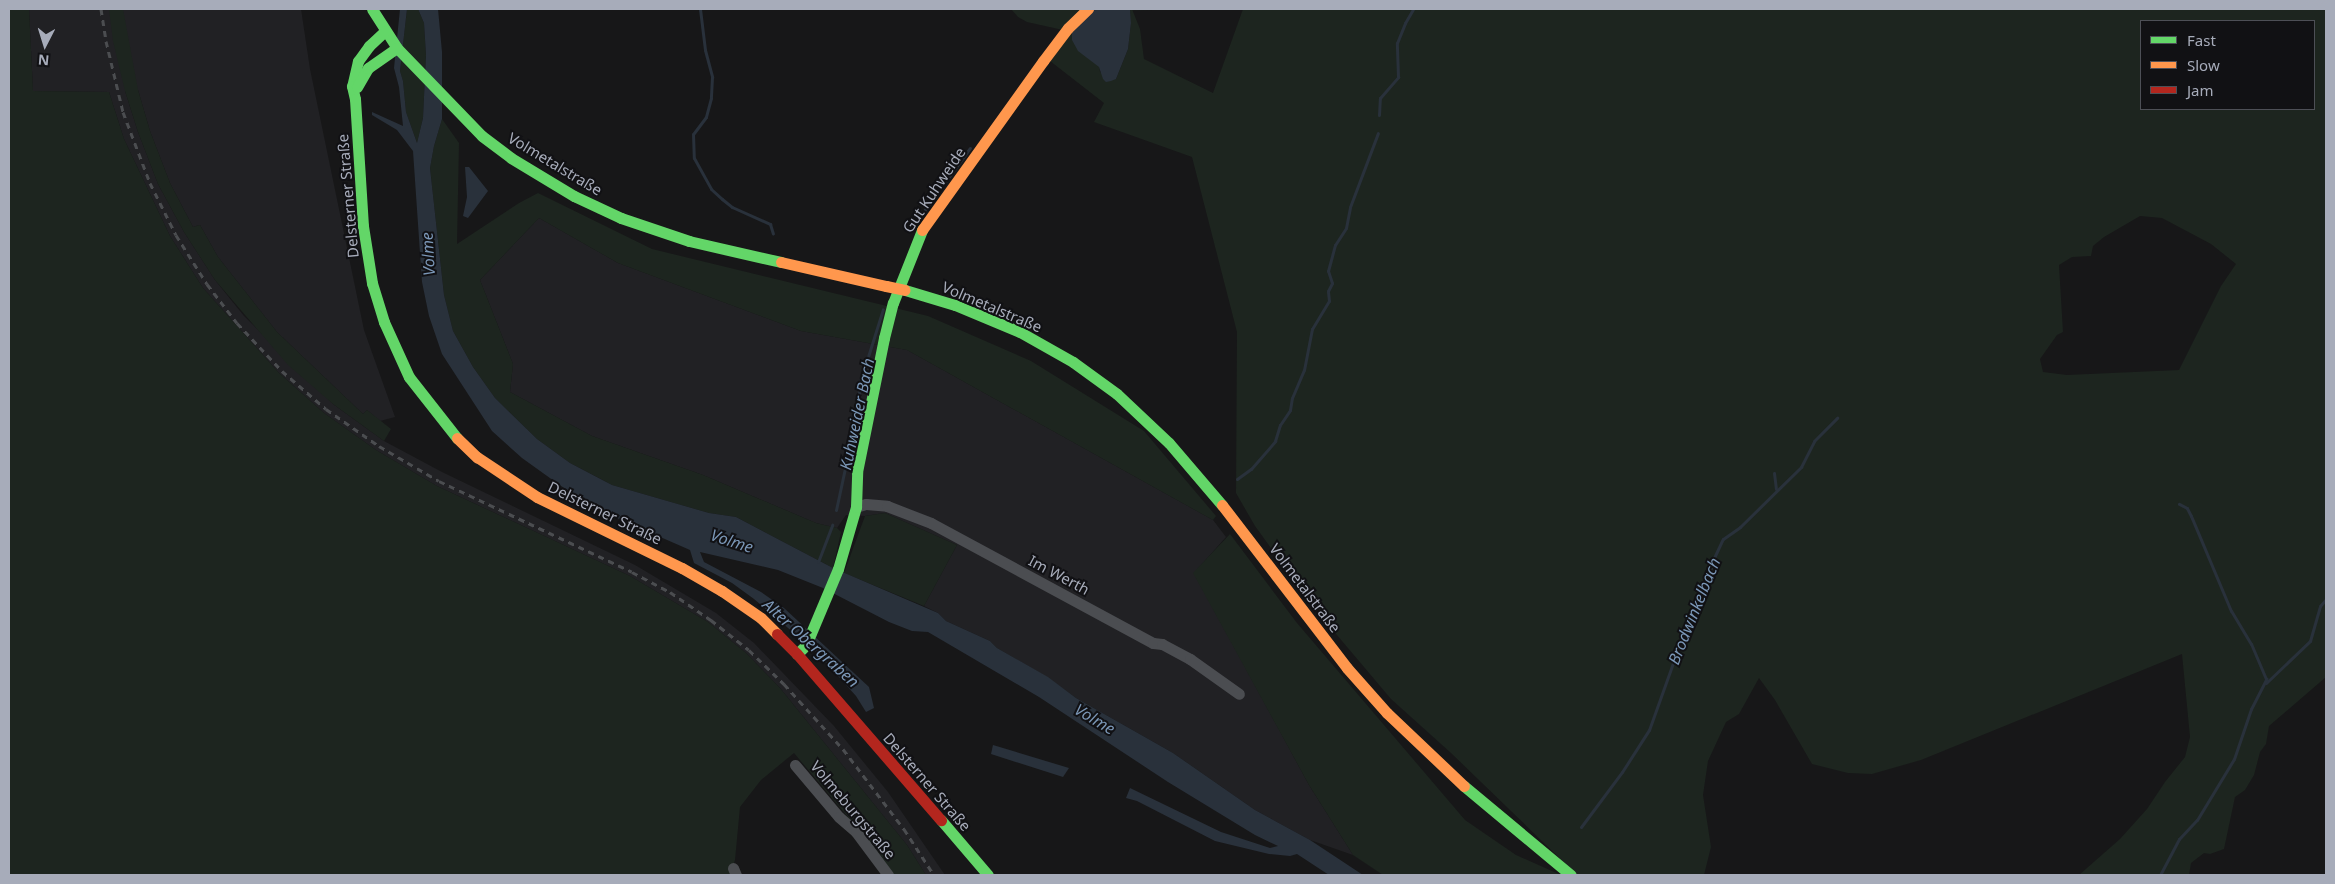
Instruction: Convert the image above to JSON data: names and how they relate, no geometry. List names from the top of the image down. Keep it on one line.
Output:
{"streets":{"street":["Volmetalstraße","Gut Kuhweide","Delsterner Straße","Im Werth","Volmeburgstraße"]},"crossings":[["Volmetalstraße","Delsterner Straße"],["Gut Kuhweide","Delsterner Straße"],["Gut Kuhweide","Im Werth"]],"water":["Volme","Kuhweider Bach","Brodwinkelbach","Alter Obergraben"],"legend":["Fast","Slow","Jam"],"north":"bottom"}
